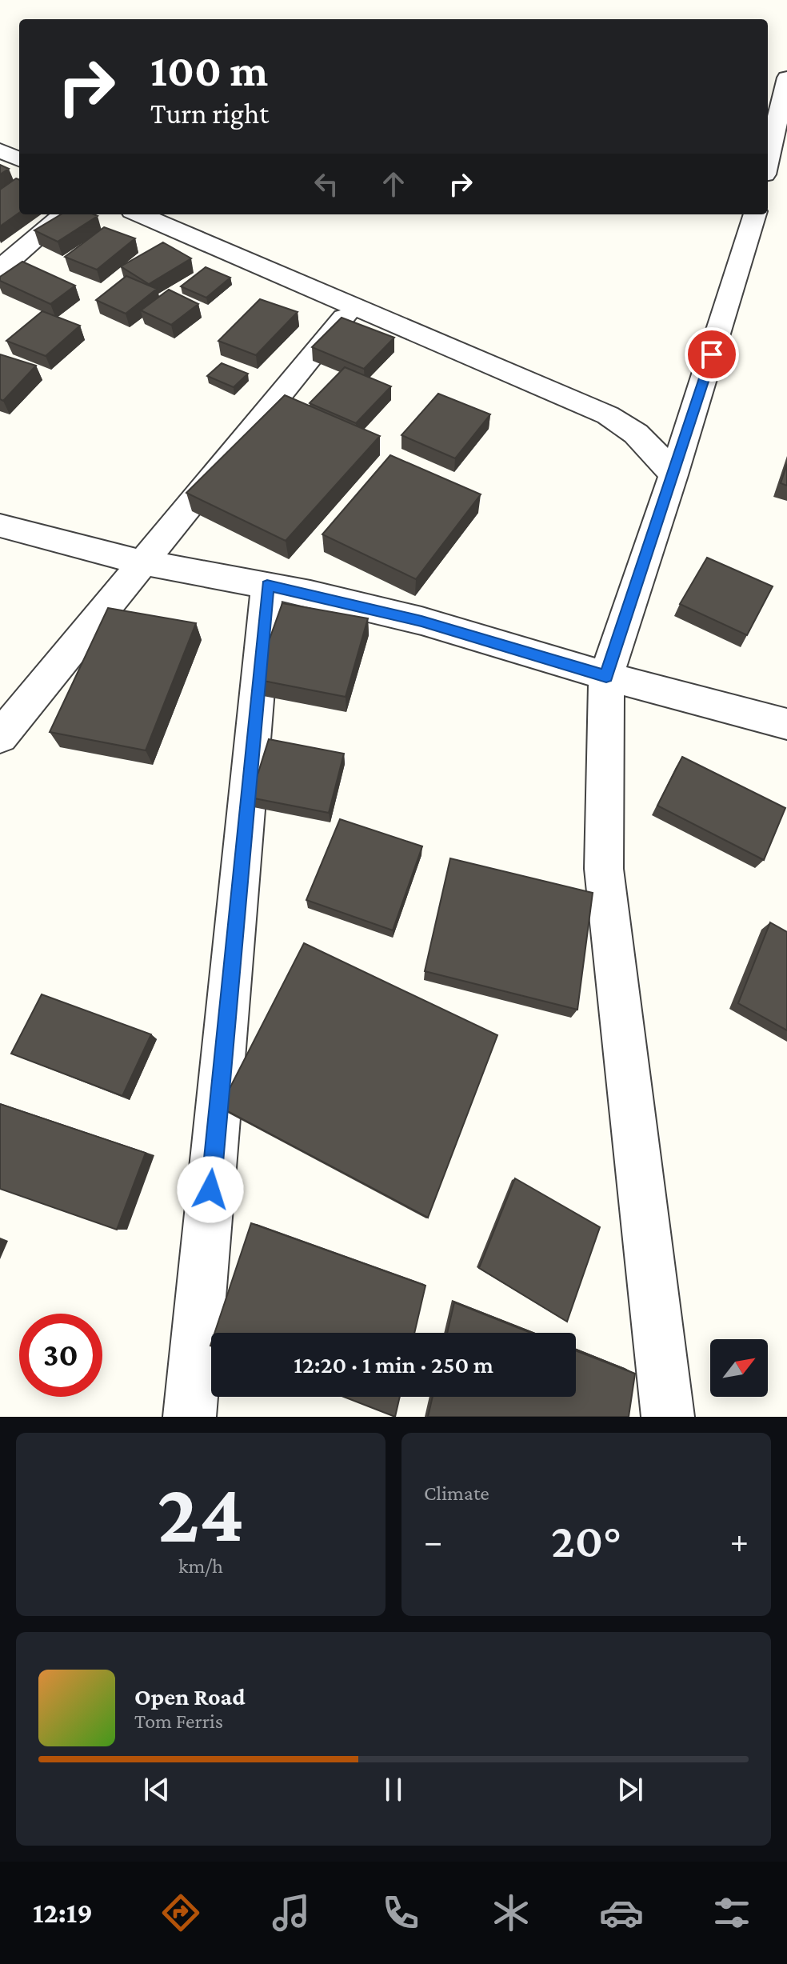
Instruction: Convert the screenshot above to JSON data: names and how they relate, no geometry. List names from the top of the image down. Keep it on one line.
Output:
{"north":"top right","page":{"turn":["100 m","Turn right"],"limit":"30","trip":"12:20 · 1 min · 250 m","tile":[["24","km/h"],"Climate"],"heat":["−","20°","+"],"song":["Open Road","Tom Ferris"],"tabs":"12:19"}}
